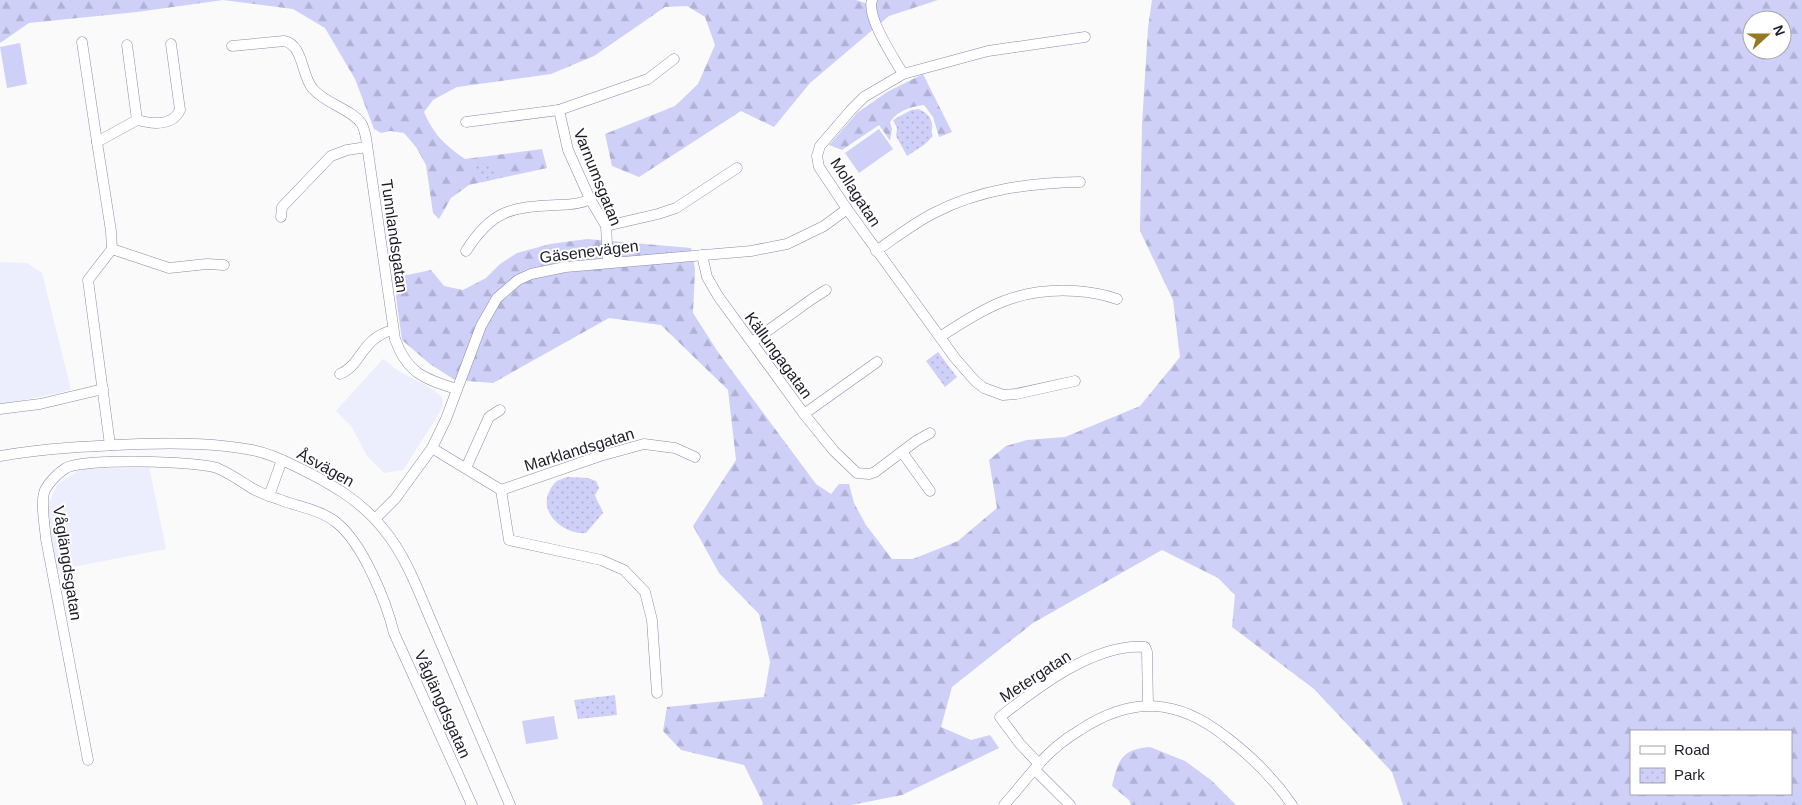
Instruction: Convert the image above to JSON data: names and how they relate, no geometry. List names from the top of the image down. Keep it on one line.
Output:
{"streets":{"street":["Varnumsgatan","Mollagatan","Tunnlandsgatan","Gäsenevägen","Källungagatan","Marklandsgatan","Åsvägen","Våglängdsgatan","Metergatan"]},"crossings":[["Varnumsgatan","Gäsenevägen"],["Mollagatan","Gäsenevägen"],["Tunnlandsgatan","Gäsenevägen"],["Gäsenevägen","Källungagatan"],["Gäsenevägen","Åsvägen"]],"legend":["Road","Park"],"north":"right"}
